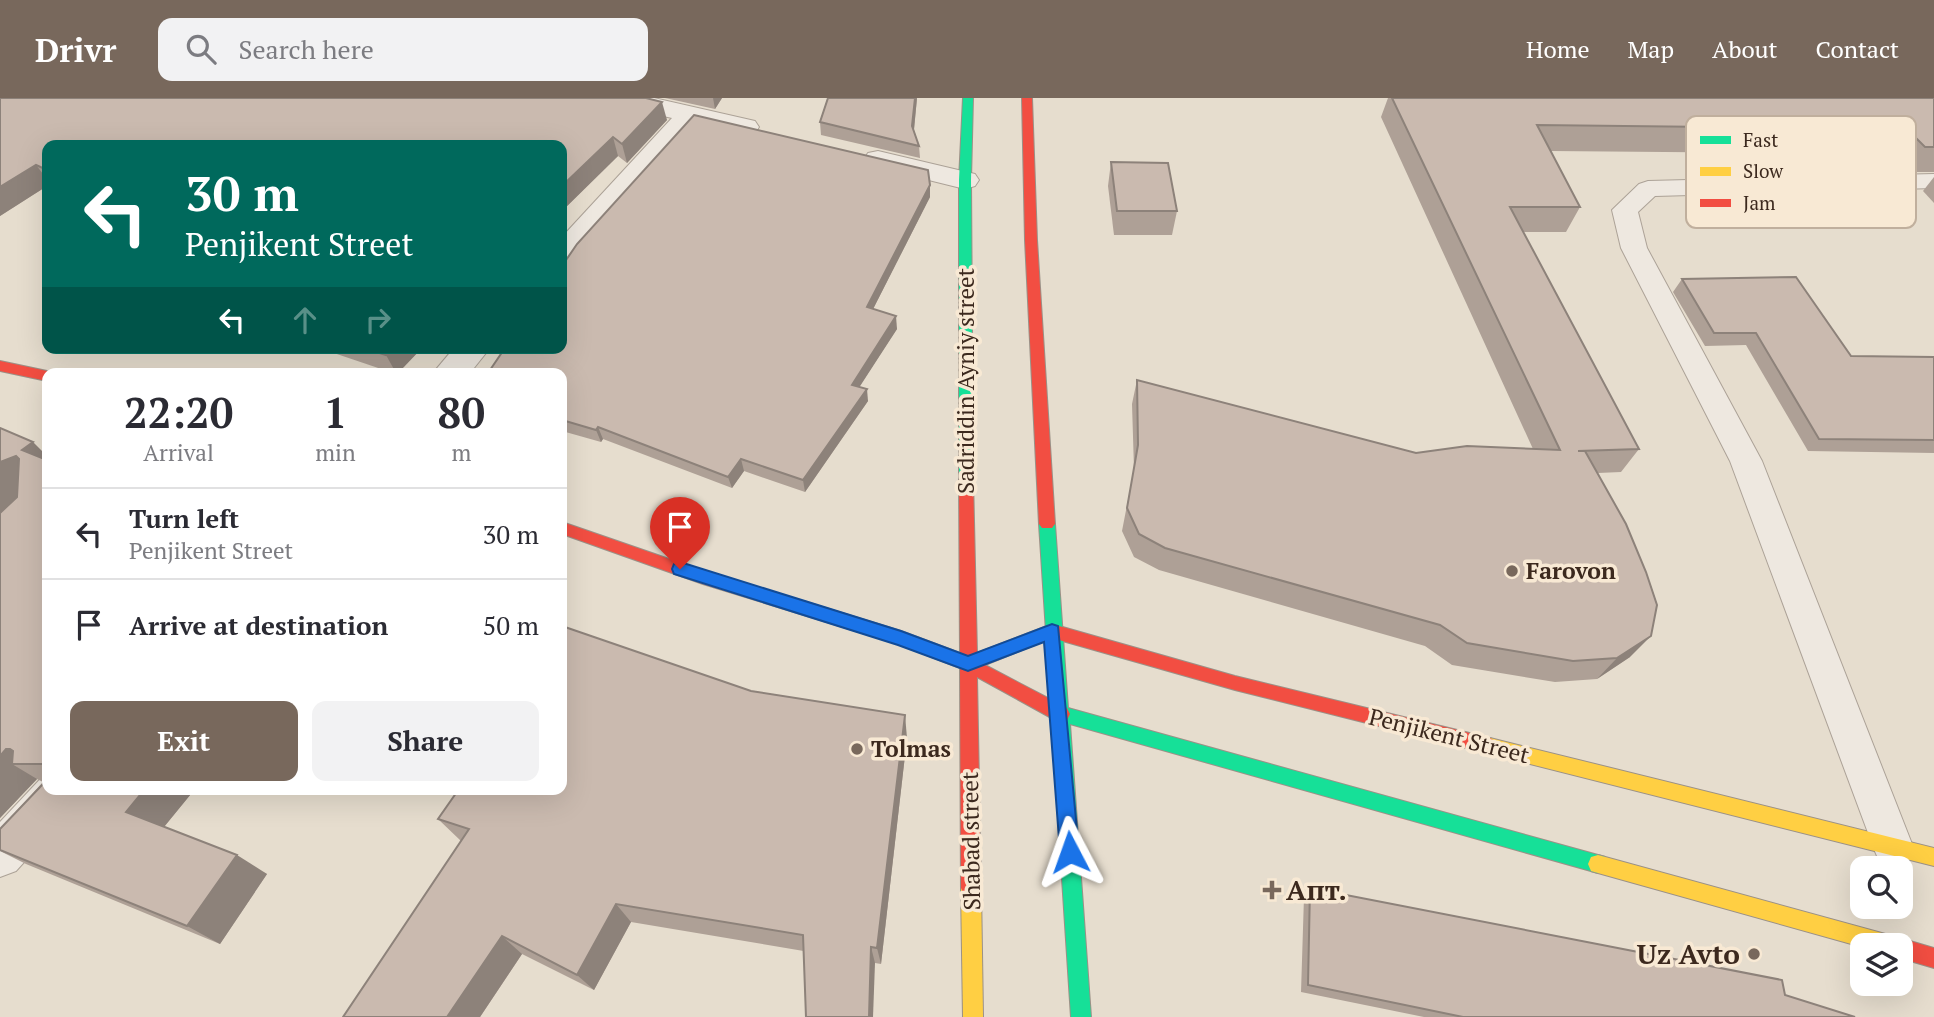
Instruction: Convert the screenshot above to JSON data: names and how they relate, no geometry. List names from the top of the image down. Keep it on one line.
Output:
{"streets":{"main road":["Sadriddin Ayniy street","Penjikent Street","Shabad street"]},"crossings":[["Sadriddin Ayniy street","Shabad street"]],"places":{"other":["Farovon","Tolmas","Uz Avto"],"health":["Апт."]},"legend":["Fast","Slow","Jam"],"page":{"header":"Drivr","search":"Search here","nav":["Home","Map","About","Contact"],"turn":["30 m","Penjikent Street"],"eta":["22:20","Arrival","1","min","80","m"],"list":[{"name":"Turn left","note":"Penjikent Street","value":"30 m"},{"name":"Arrive at destination","value":"50 m"}],"buttons":["Exit","Share"]}}
